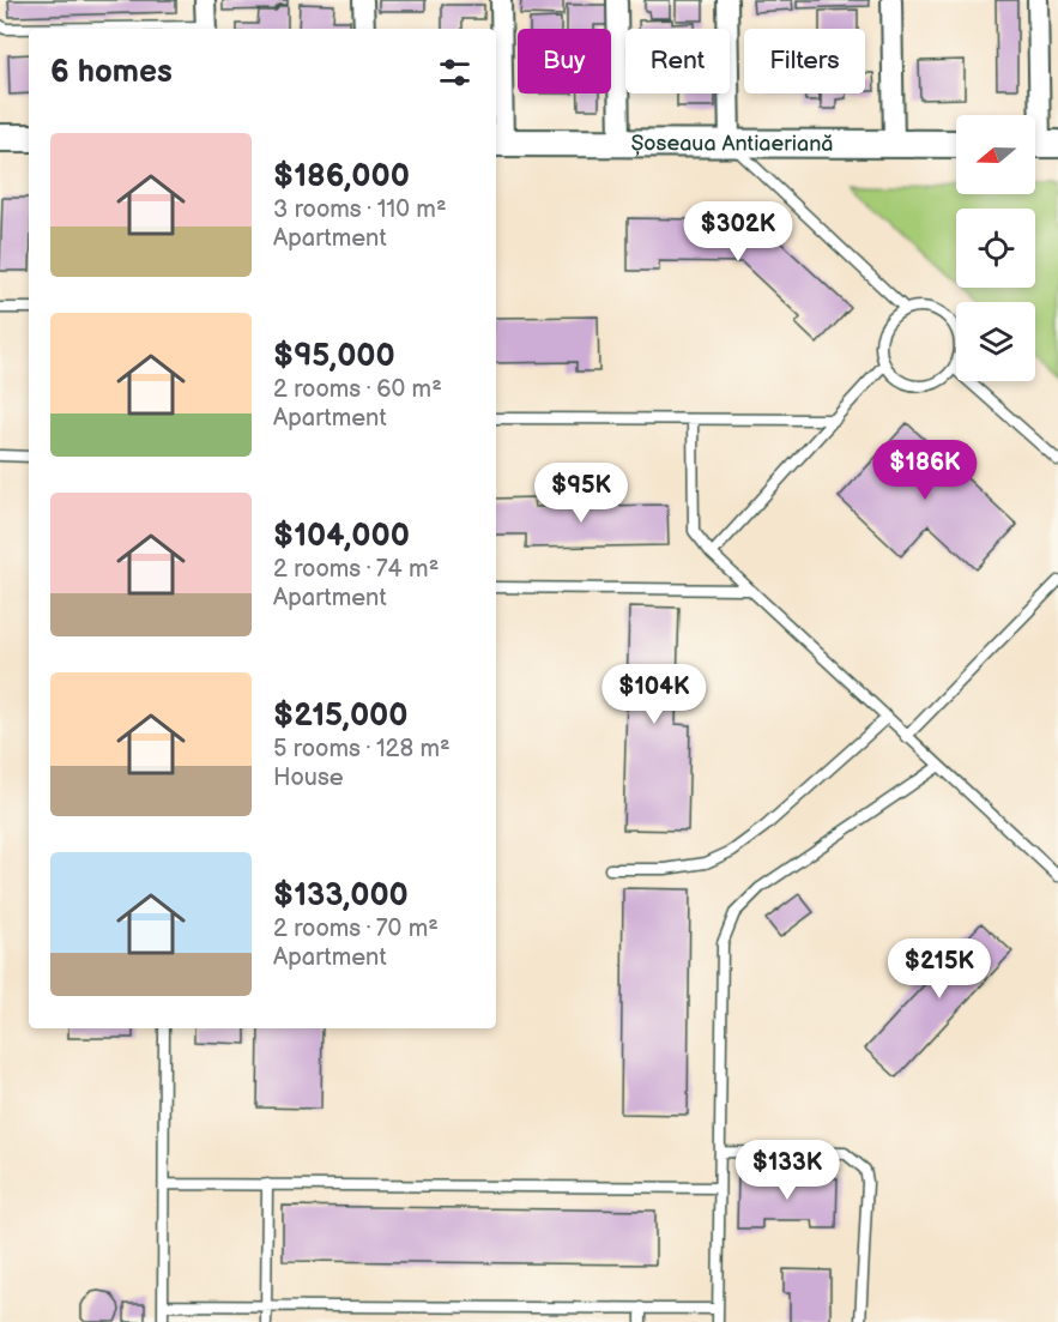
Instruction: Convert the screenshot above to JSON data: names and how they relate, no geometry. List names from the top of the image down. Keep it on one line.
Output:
{"streets":{"main road":["Șoseaua Antiaeriană"]},"north":"left","page":{"chip":["Buy","Rent","Filters"],"heading":"6 homes","list":[{"name":"$186,000","note":"3 rooms · 110 m² · Apartment"},{"name":"$95,000","note":"2 rooms · 60 m² · Apartment"},{"name":"$104,000","note":"2 rooms · 74 m² · Apartment"},{"name":"$215,000","note":"5 rooms · 128 m² · House"},{"name":"$133,000","note":"2 rooms · 70 m² · Apartment"}],"price":["$302K","$186K","$95K","$104K","$215K","$133K"]}}
